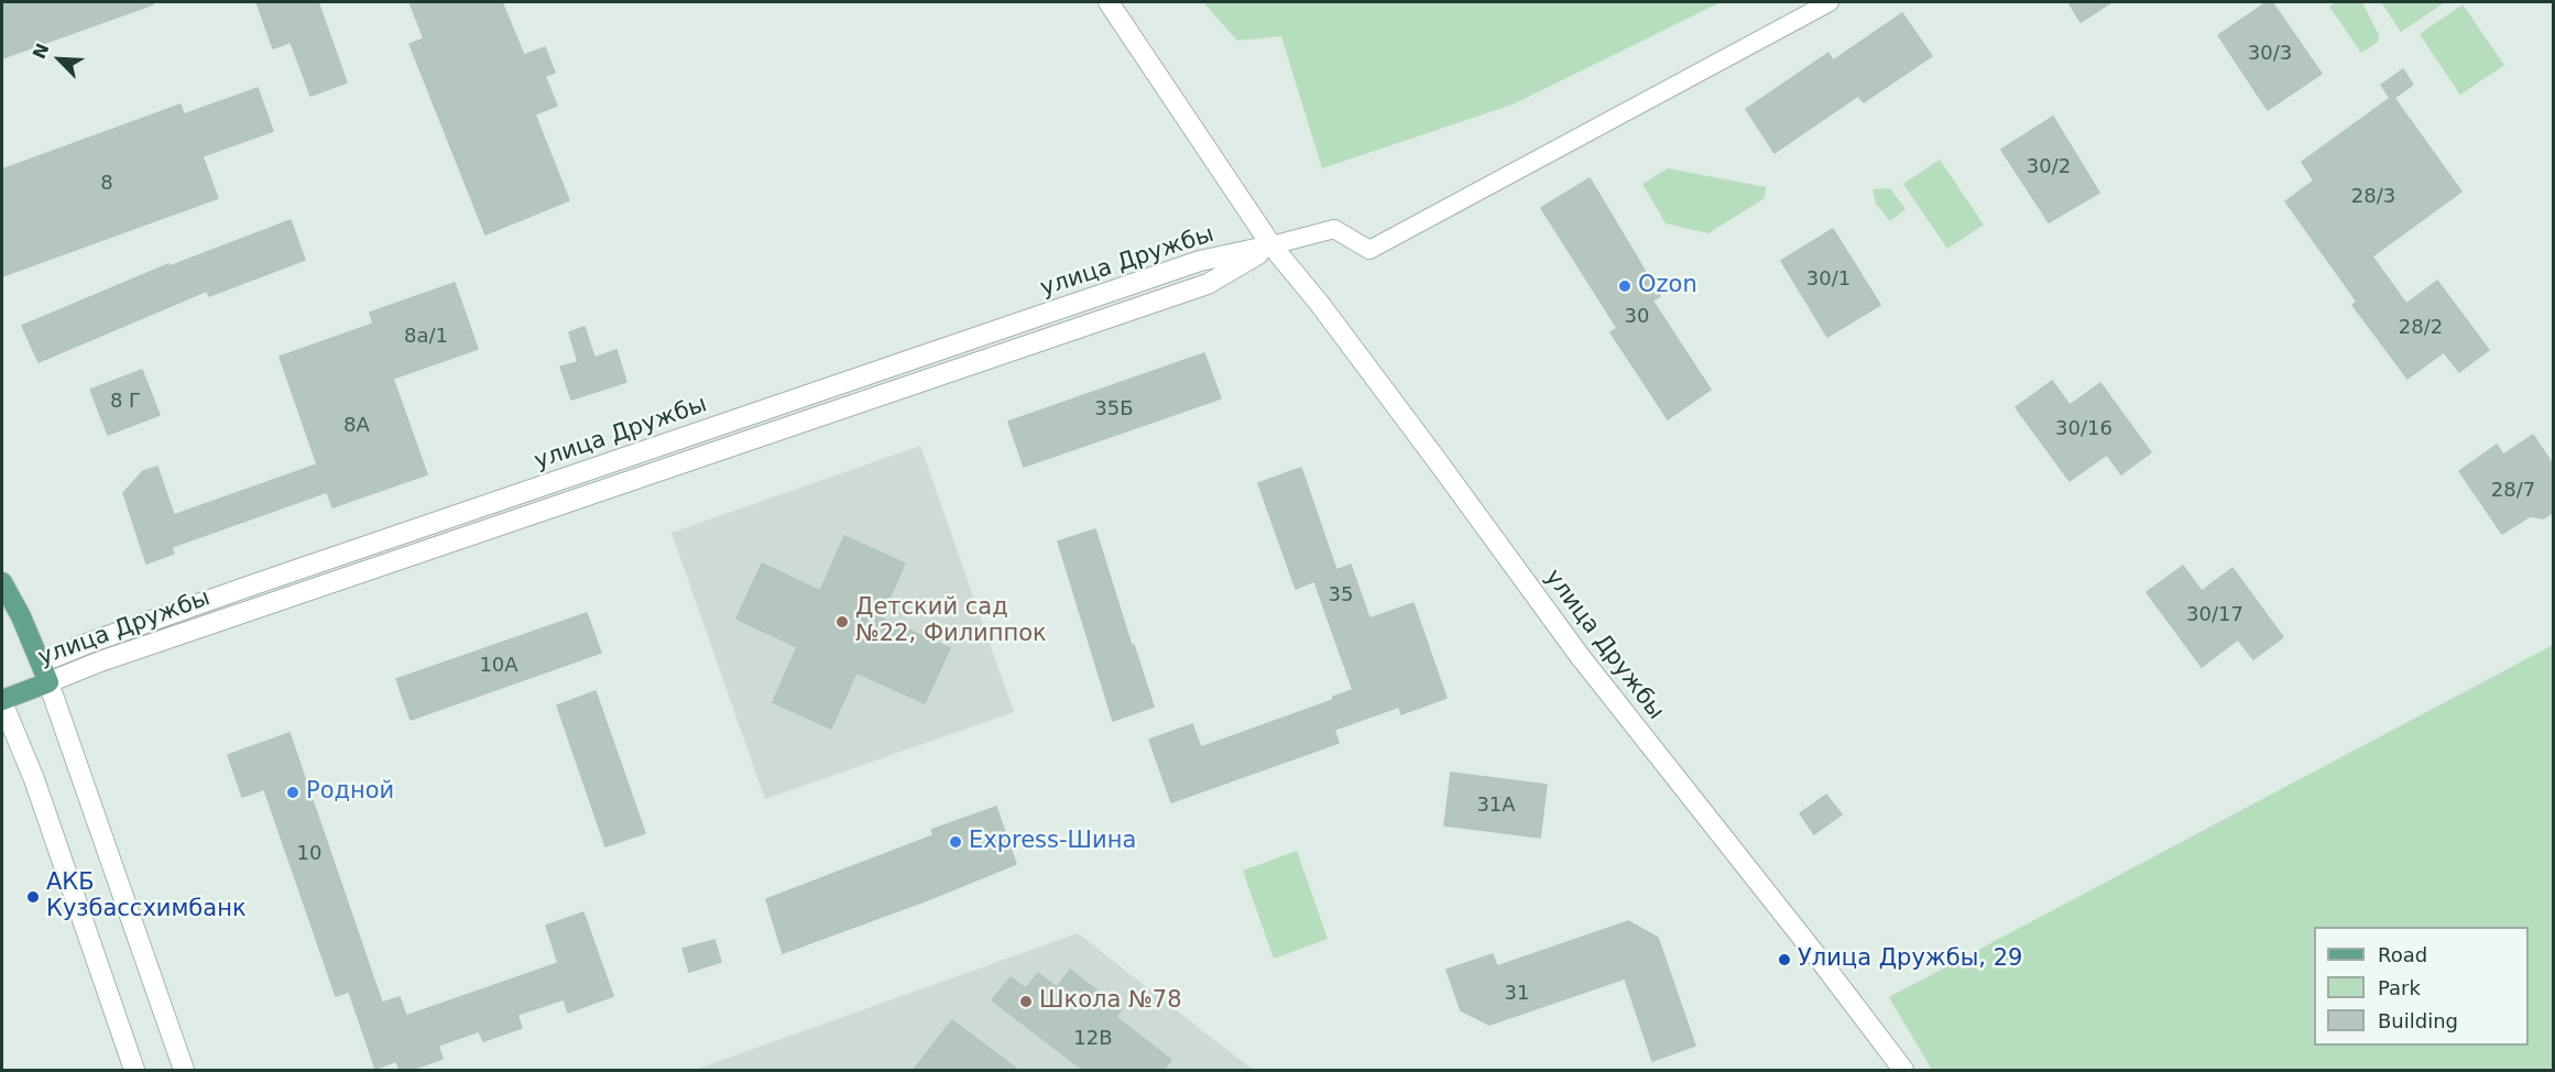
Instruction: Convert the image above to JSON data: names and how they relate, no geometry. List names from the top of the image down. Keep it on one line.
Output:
{"streets":{"main road":["улица Дружбы"]},"places":["Ozon","Детский сад №22, Филиппок","Родной","Express-Шина","АКБ Кузбассхимбанк","Улица Дружбы, 29","Школа №78"],"house_numbers":["30/3","30/2","8","28/3","30/1","30","28/2","8а/1","8 Г","35Б","8А","30/16","28/7","35","30/17","10А","31А","10","31","12В"],"legend":["Road","Park","Building"],"north":"top left"}
